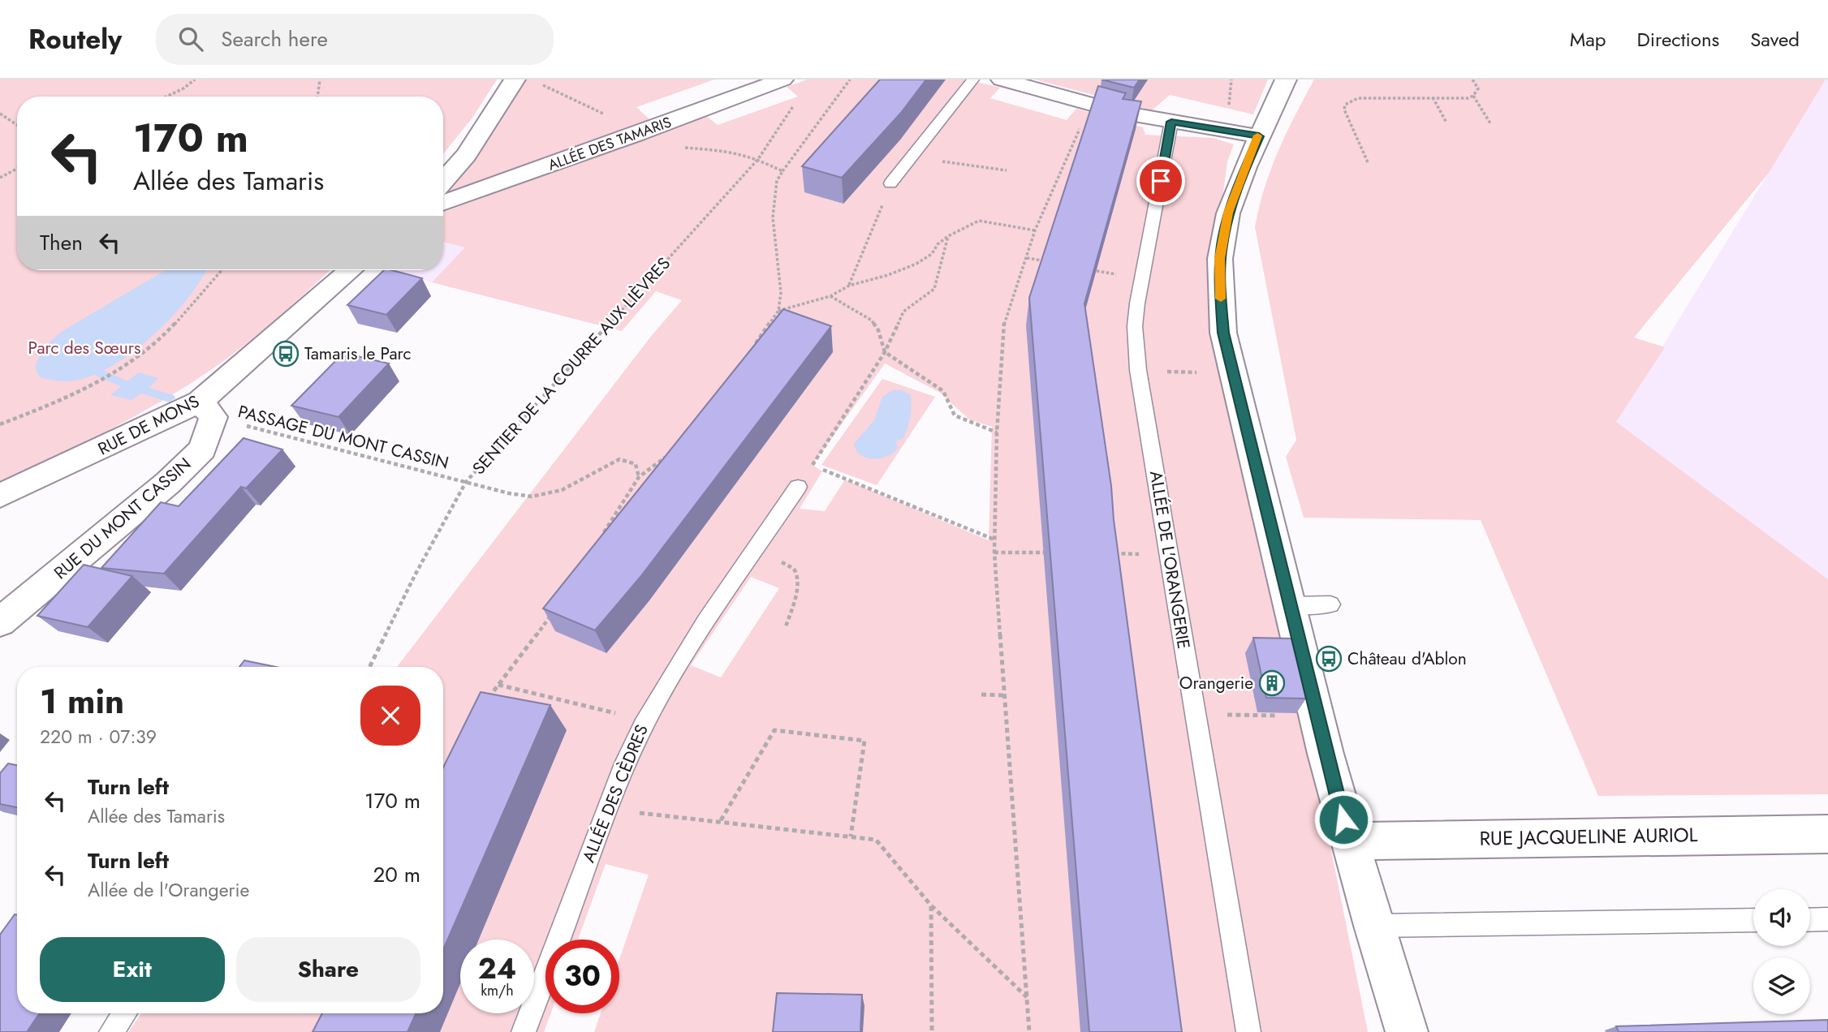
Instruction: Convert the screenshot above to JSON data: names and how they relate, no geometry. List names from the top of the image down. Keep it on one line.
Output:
{"streets":{"street":["ALLÉE DES TAMARIS","RUE DE MONS","RUE DU MONT CASSIN","RUE JACQUELINE AURIOL"],"lane":["ALLÉE DE L'ORANGERIE","ALLÉE DES CÈDRES"],"path":["SENTIER DE LA COURRE AUX LIÈVRES","PASSAGE DU MONT CASSIN"]},"crossings":[["SENTIER DE LA COURRE AUX LIÈVRES","PASSAGE DU MONT CASSIN"],["RUE DE MONS","PASSAGE DU MONT CASSIN"],["RUE DE MONS","RUE DU MONT CASSIN"],["PASSAGE DU MONT CASSIN","RUE DU MONT CASSIN"]],"parks":["Parc des Sœurs"],"places":{"bus stop":["Tamaris le Parc","Château d'Ablon"],"building":["Orangerie"]},"page":{"header":"Routely","search":"Search here","nav":["Map","Directions","Saved"],"turn":["170 m","Allée des Tamaris"],"then":"Then","heading":["1 min","220 m · 07:39"],"list":[{"name":"Turn left","note":"Allée des Tamaris","value":"170 m"},{"name":"Turn left","note":"Allée de l'Orangerie","value":"20 m"}],"buttons":["Exit","Share"],"speed":"24 km/h","limit":"30"}}
